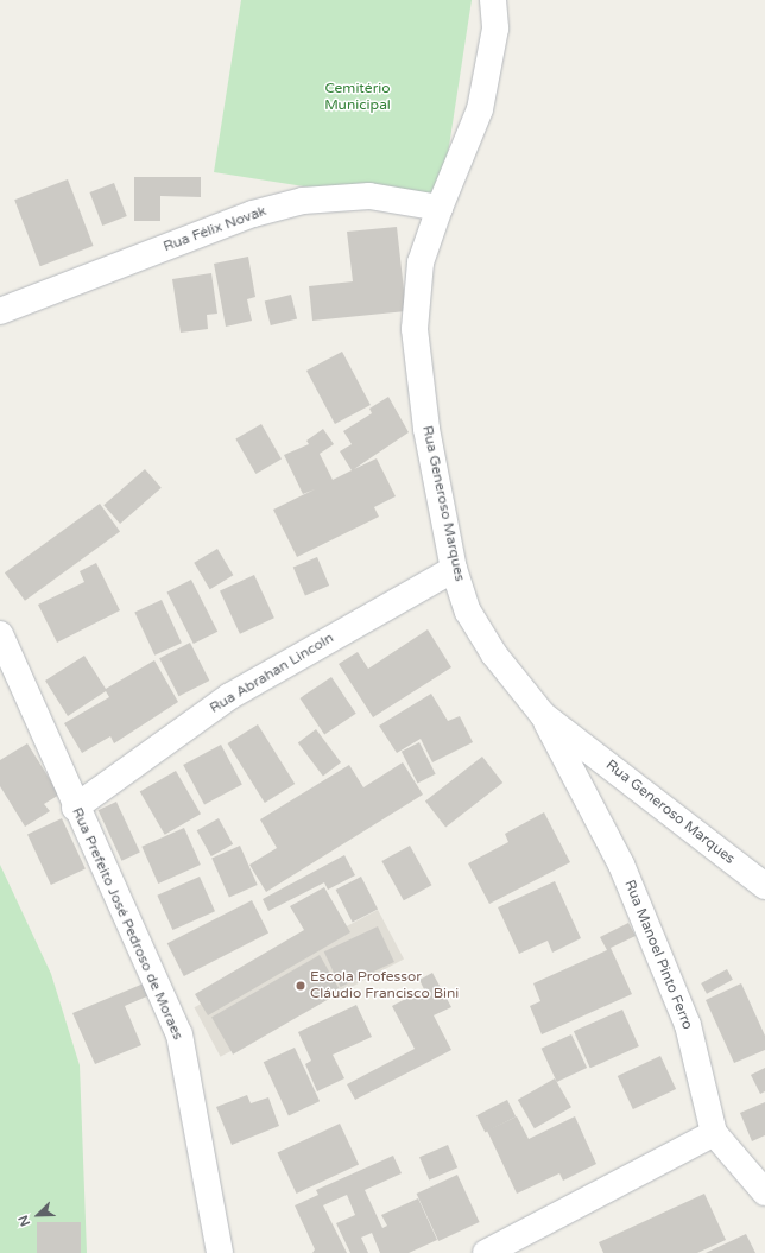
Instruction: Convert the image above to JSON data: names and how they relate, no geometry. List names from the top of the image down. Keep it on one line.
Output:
{"streets":{"street":["Rua Félix Novak","Rua Generoso Marques","Rua Abrahan Lincoln","Rua Prefeito José Pedroso de Moraes","Rua Manoel Pinto Ferro"]},"crossings":[["Rua Félix Novak","Rua Generoso Marques"],["Rua Generoso Marques","Rua Abrahan Lincoln"],["Rua Generoso Marques","Rua Manoel Pinto Ferro"],["Rua Abrahan Lincoln","Rua Prefeito José Pedroso de Moraes"]],"parks":["Cemitério Municipal"],"places":["Escola Professor Cláudio Francisco Bini"],"north":"bottom left"}
